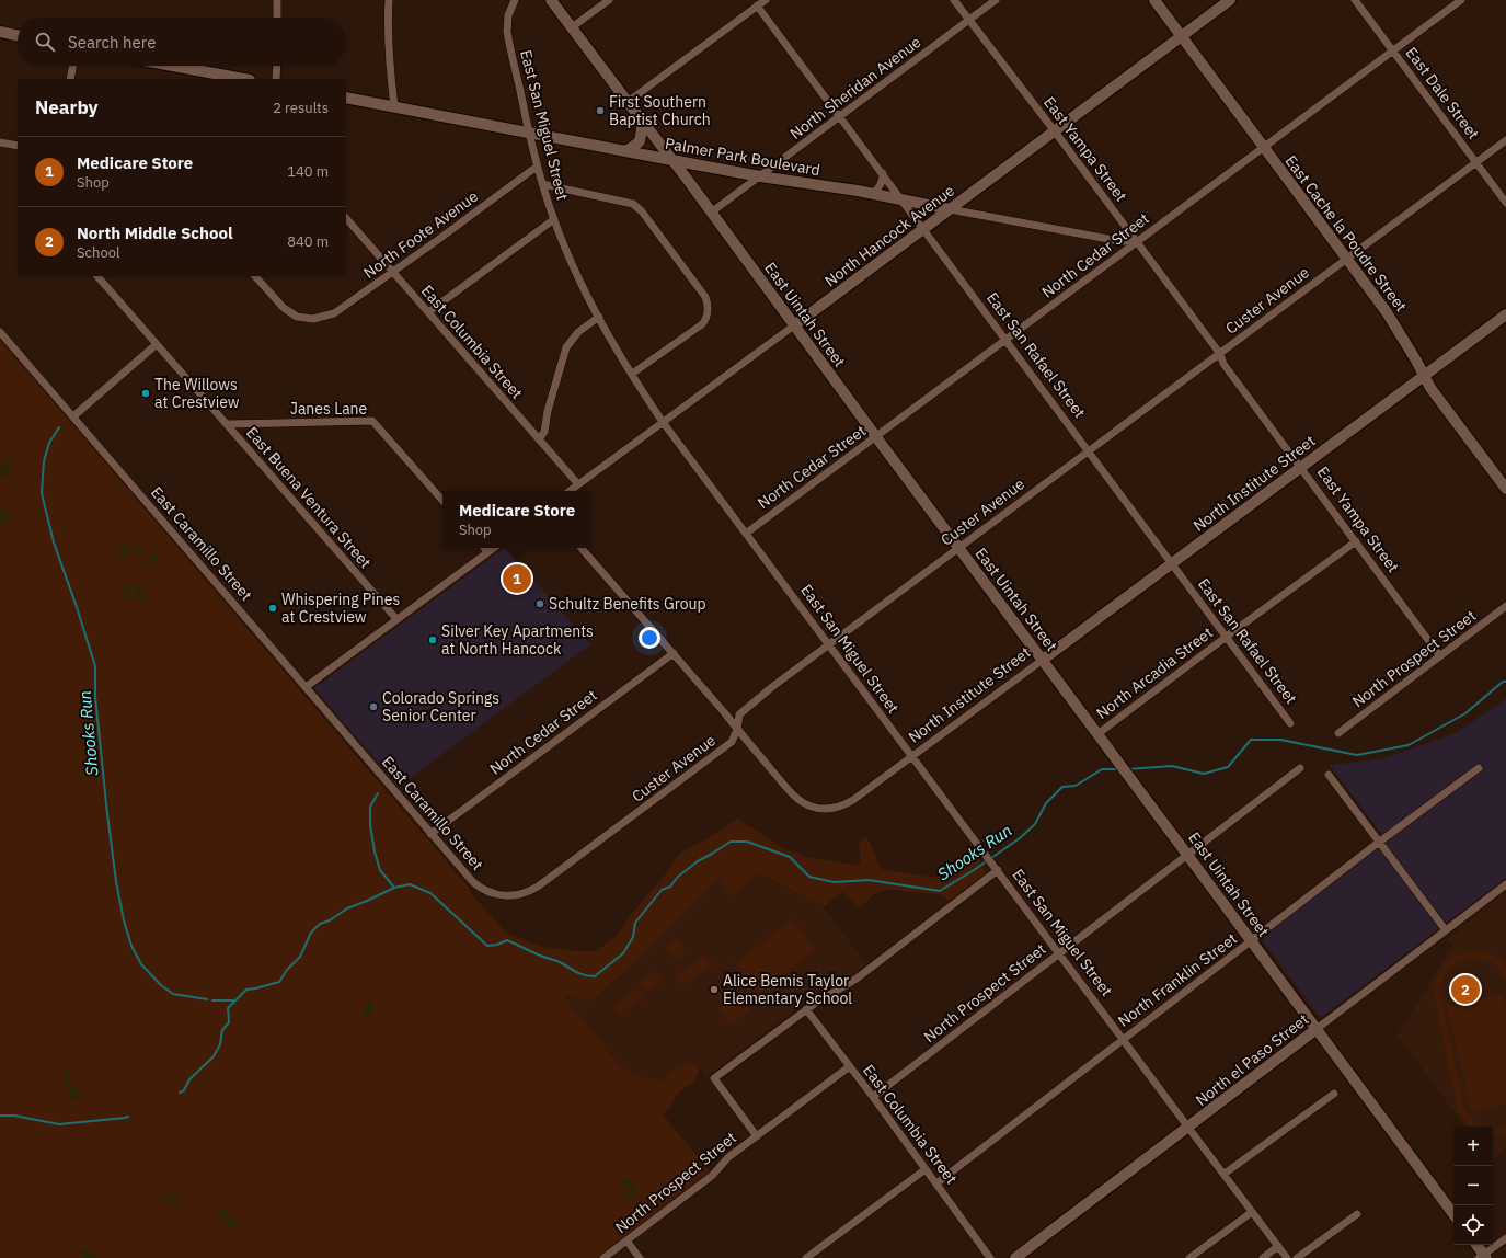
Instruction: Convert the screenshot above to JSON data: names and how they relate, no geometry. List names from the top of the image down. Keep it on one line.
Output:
{"streets":{"main road":["Palmer Park Boulevard","East Cache la Poudre Street","North Hancock Avenue","East Uintah Street","North Institute Street","North el Paso Street"],"street":["North Sheridan Avenue","East Dale Street","East San Miguel Street","East Yampa Street","North Foote Avenue","North Cedar Street","Custer Avenue","East Columbia Street","East San Rafael Street","Janes Lane","East Buena Ventura Street","East Caramillo Street","North Prospect Street","North Arcadia Street","North Franklin Street"]},"crossings":[["North Sheridan Avenue","East Yampa Street"],["North Sheridan Avenue","Palmer Park Boulevard"],["North Sheridan Avenue","East Uintah Street"],["North Sheridan Avenue","East San Rafael Street"],["East Dale Street","North Cedar Street"],["East Dale Street","Custer Avenue"],["East San Miguel Street","Palmer Park Boulevard"],["East San Miguel Street","North Foote Avenue"],["East San Miguel Street","North Hancock Avenue"],["East San Miguel Street","North Cedar Street"],["East San Miguel Street","Custer Avenue"],["East San Miguel Street","North Institute Street"],["East San Miguel Street","North Prospect Street"],["East San Miguel Street","North Franklin Street"],["East San Miguel Street","North el Paso Street"],["East Yampa Street","Palmer Park Boulevard"],["East Yampa Street","North Hancock Avenue"],["East Yampa Street","North Cedar Street"],["East Yampa Street","Custer Avenue"],["East Yampa Street","North Institute Street"],["East Yampa Street","North Prospect Street"],["East Yampa Street","North Arcadia Street"],["Palmer Park Boulevard","North Hancock Avenue"],["Palmer Park Boulevard","North Cedar Street"],["Palmer Park Boulevard","East Uintah Street"],["Palmer Park Boulevard","East San Rafael Street"],["East Cache la Poudre Street","North Hancock Avenue"],["East Cache la Poudre Street","North Cedar Street"],["East Cache la Poudre Street","Custer Avenue"],["East Cache la Poudre Street","North Institute Street"],["North Foote Avenue","East Columbia Street"],["North Hancock Avenue","East Uintah Street"],["North Hancock Avenue","East Columbia Street"],["North Hancock Avenue","East San Rafael Street"],["North Cedar Street","East Uintah Street"],["North Cedar Street","East San Rafael Street"],["North Cedar Street","North Institute Street"],["North Cedar Street","East Caramillo Street"],["Custer Avenue","East Uintah Street"],["Custer Avenue","East San Rafael Street"],["Custer Avenue","North Institute Street"],["Custer Avenue","East Caramillo Street"],["East Uintah Street","North Institute Street"],["East Uintah Street","North Prospect Street"],["East Uintah Street","North Arcadia Street"],["East Uintah Street","North Franklin Street"],["East Uintah Street","North el Paso Street"],["East Columbia Street","North Prospect Street"],["East Columbia Street","North Franklin Street"],["East San Rafael Street","North Institute Street"],["East San Rafael Street","North Arcadia Street"],["Janes Lane","East Buena Ventura Street"]],"water":["Shooks Run"],"places":["First Southern Baptist Church","The Willows at Crestview","Schultz Benefits Group","Whispering Pines at Crestview","Silver Key Apartments at North Hancock","Colorado Springs Senior Center","Alice Bemis Taylor Elementary School"],"page":{"search":"Search here","heading":["Nearby","2 results"],"list":[{"mark":"1","name":"Medicare Store","note":"Shop","value":"140 m"},{"mark":"2","name":"North Middle School","note":"School","value":"840 m"}],"popup":["Medicare Store","Shop"],"pins":["1","2"],"map_buttons":["+","−"]}}
